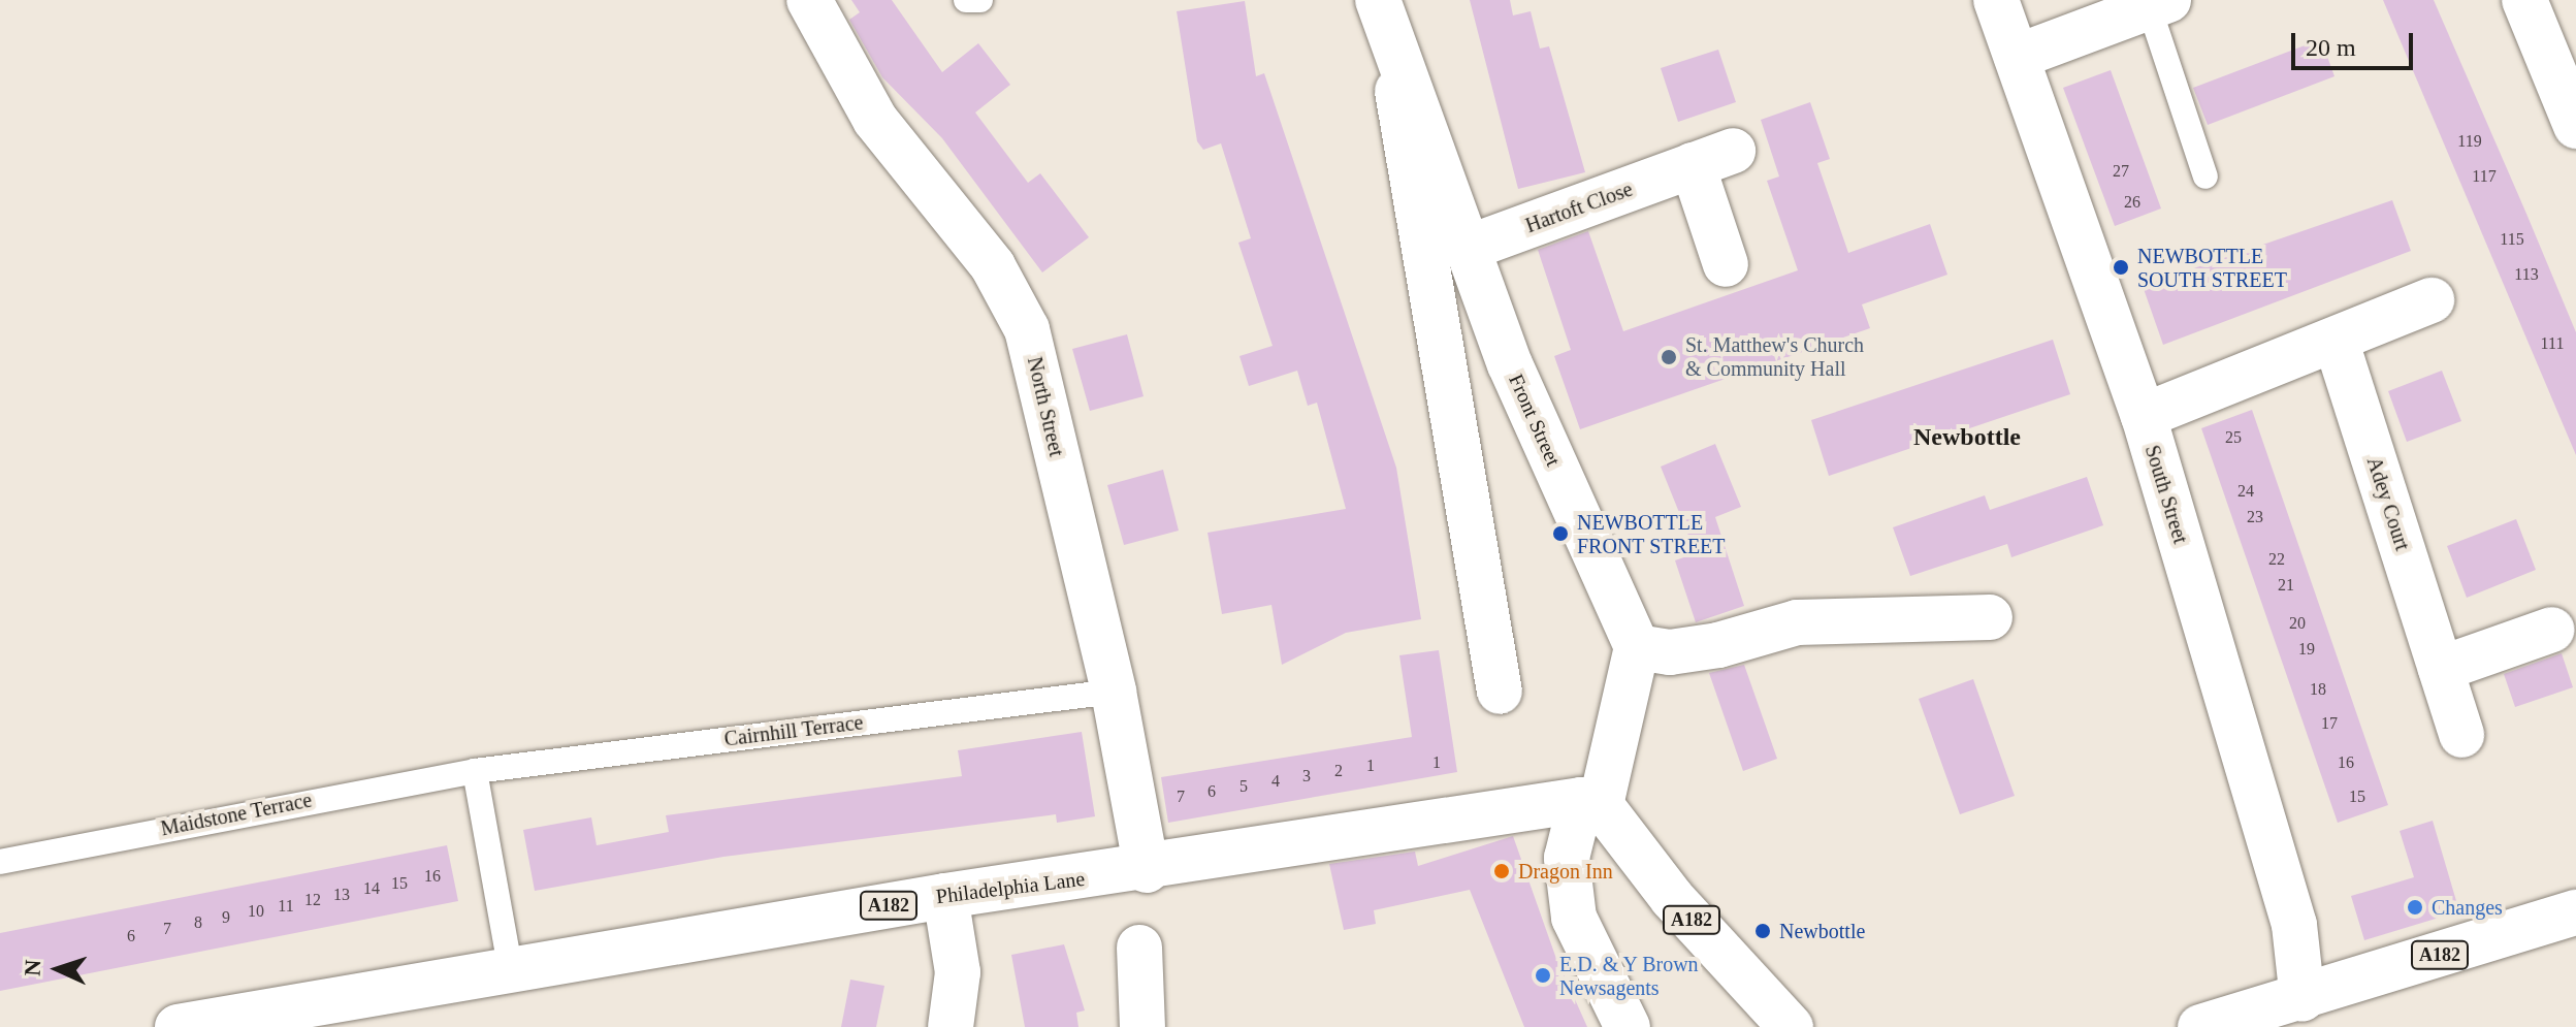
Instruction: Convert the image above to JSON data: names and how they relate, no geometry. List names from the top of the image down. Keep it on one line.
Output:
{"streets":{"street":["Hartoft Close","North Street","Front Street","South Street","Adey Court","Philadelphia Lane","A182"],"lane":["Cairnhill Terrace","Maidstone Terrace"]},"crossings":[["Hartoft Close","Front Street"],["North Street","Cairnhill Terrace"],["North Street","Philadelphia Lane"],["South Street","A182"],["Cairnhill Terrace","Maidstone Terrace"],["Philadelphia Lane","A182"]],"districts":["Newbottle"],"places":["NEWBOTTLE SOUTH STREET","St. Matthew's Church & Community Hall","NEWBOTTLE FRONT STREET","Dragon Inn","Changes","Newbottle","E.D. & Y Brown Newsagents"],"house_numbers":["119","27","117","26","115","113","111","25","24","23","22","21","20","19","18","17","1","16","1","2","3","4","5","6","7","15","16","15","14","13","12","11","10","9","8","7","6"],"scale_bar":"20 m","north":"left"}
